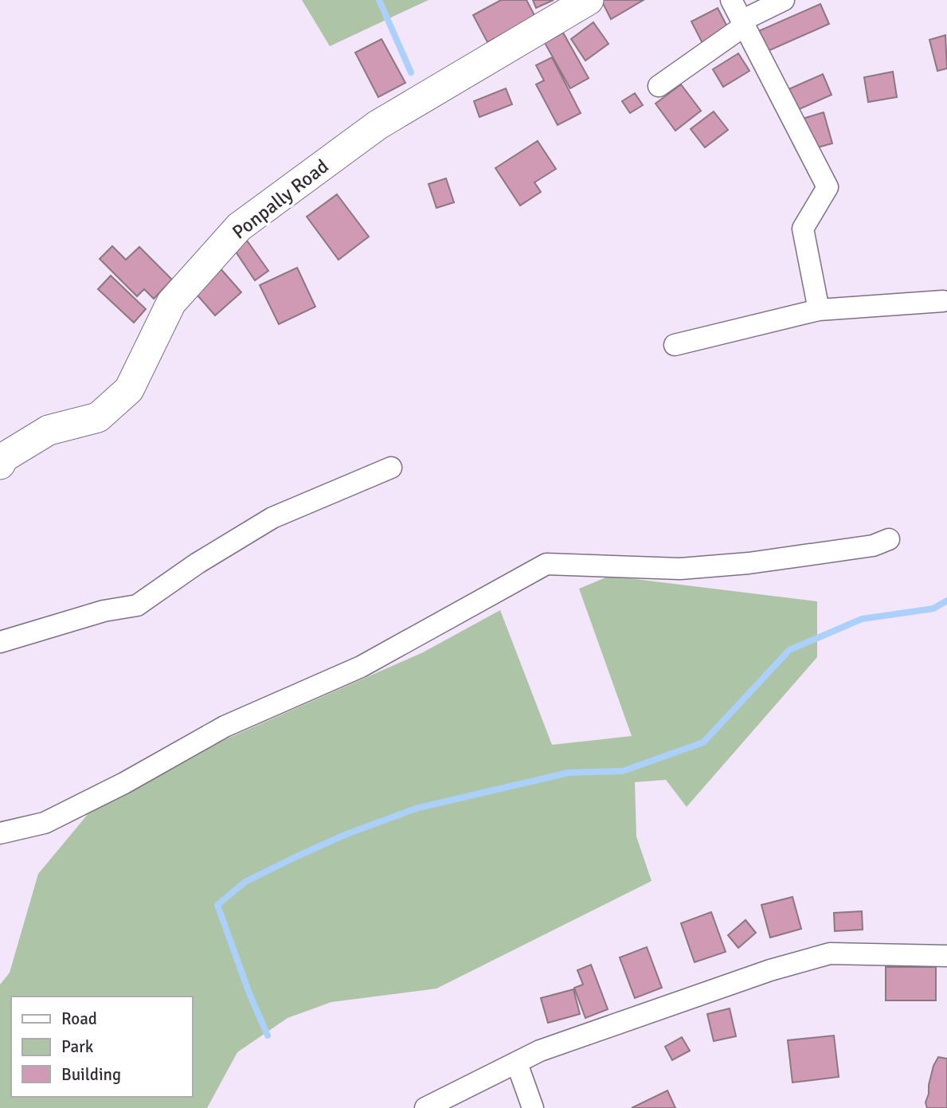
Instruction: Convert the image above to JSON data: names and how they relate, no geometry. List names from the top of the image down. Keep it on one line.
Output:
{"streets":{"main road":["Ponpally Road"]},"legend":["Road","Park","Building"]}
